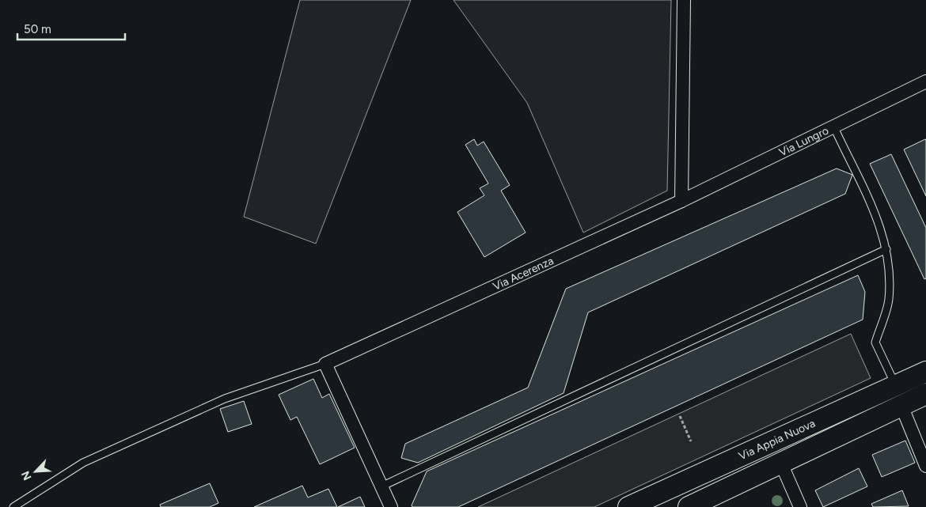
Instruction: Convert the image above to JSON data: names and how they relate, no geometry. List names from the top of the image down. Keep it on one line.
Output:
{"streets":{"main road":["Via Appia Nuova"],"street":["Via Lungro","Via Acerenza"]},"crossings":[["Via Lungro","Via Acerenza"]],"scale_bar":"50 m","north":"bottom left"}
